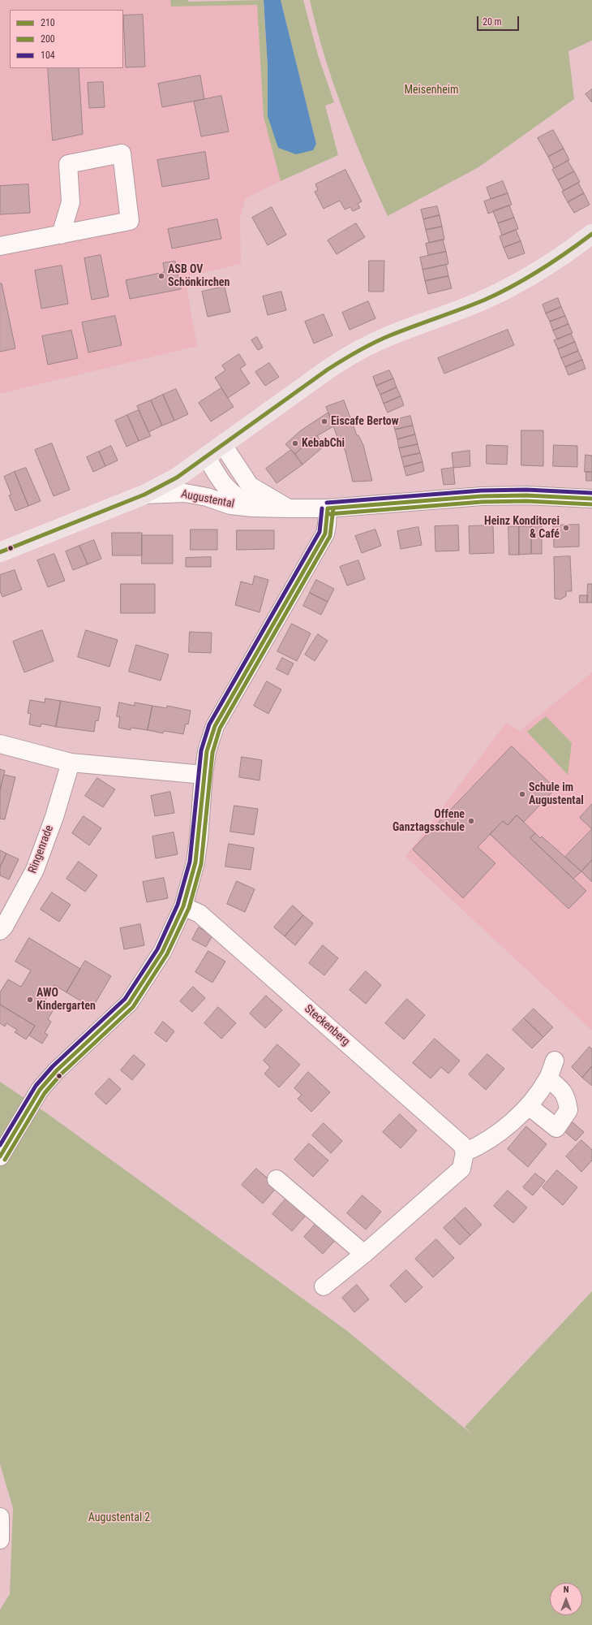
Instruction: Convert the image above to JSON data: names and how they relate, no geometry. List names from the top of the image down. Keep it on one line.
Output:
{"streets":{"street":["Augustental","Ringenrade","Steckenberg"]},"parks":["Meisenheim","Augustental 2"],"places":["ASB OV Schönkirchen","Eiscafe Bertow","KebabChi","Heinz Konditorei & Café","Schule im Augustental","Offene Ganztagsschule","AWO Kindergarten"],"lines":["transit line 104","transit line 210","transit line 200"],"legend":["210","200","104"],"scale_bar":"20 m","north":"top"}
